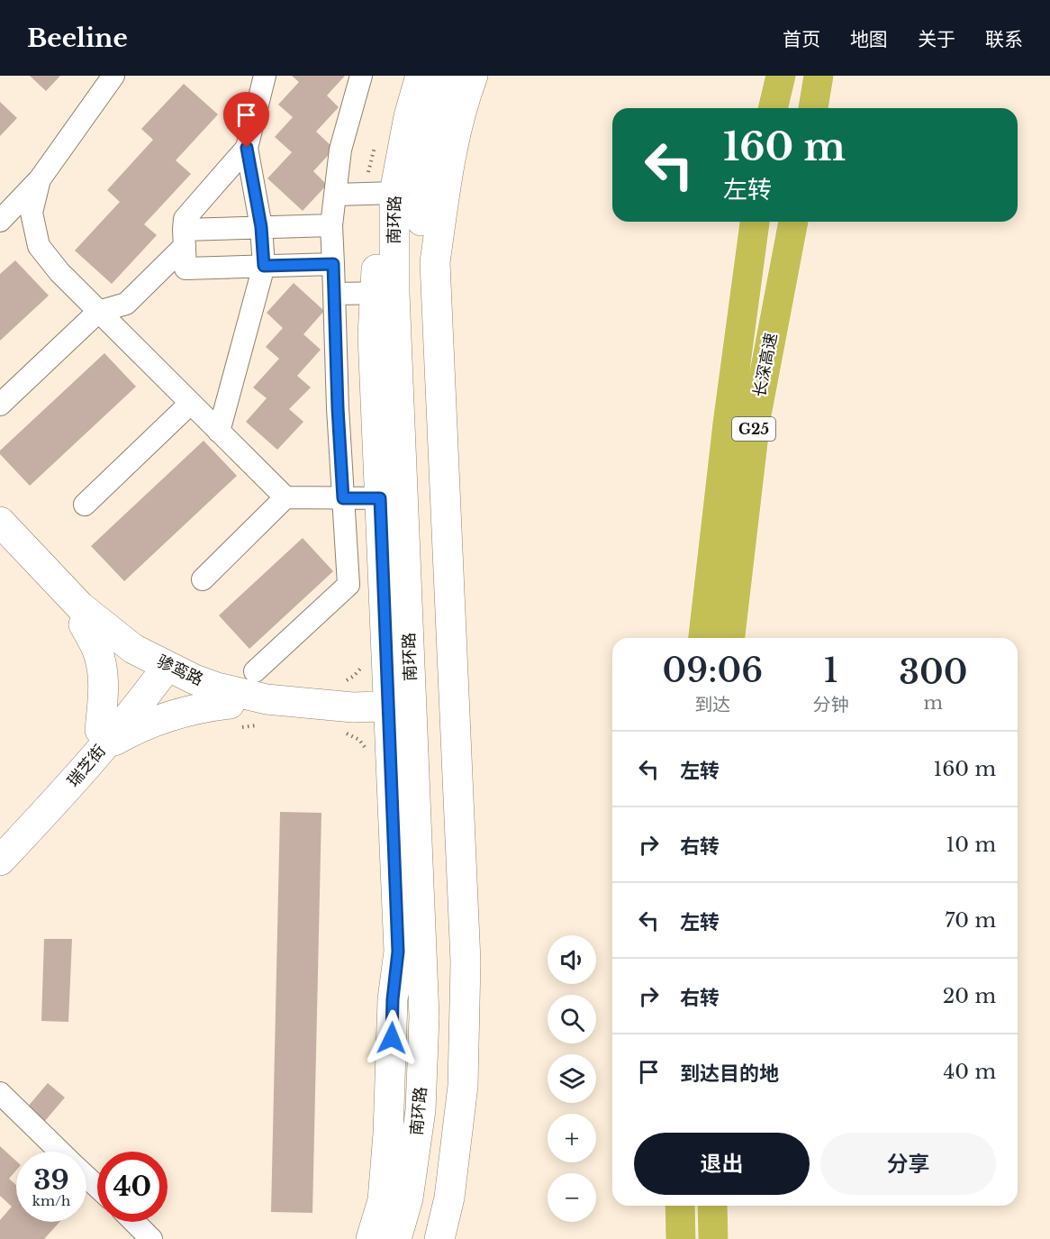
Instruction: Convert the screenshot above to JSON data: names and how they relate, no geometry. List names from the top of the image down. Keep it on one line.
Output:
{"streets":{"highway":["长深高速","G25"],"street":["南环路","骖鸾路","瑞芝街"]},"crossings":[["南环路","骖鸾路"],["骖鸾路","瑞芝街"]],"page":{"header":"Beeline","nav":["首页","地图","关于","联系"],"turn":["160 m","左转"],"eta":["09:06","到达","1","分钟","300","m"],"list":[{"name":"左转","value":"160 m"},{"name":"右转","value":"10 m"},{"name":"左转","value":"70 m"},{"name":"右转","value":"20 m"},{"name":"到达目的地","value":"40 m"}],"map_buttons":["+","−"],"buttons":["退出","分享"],"speed":"39 km/h","limit":"40"}}
